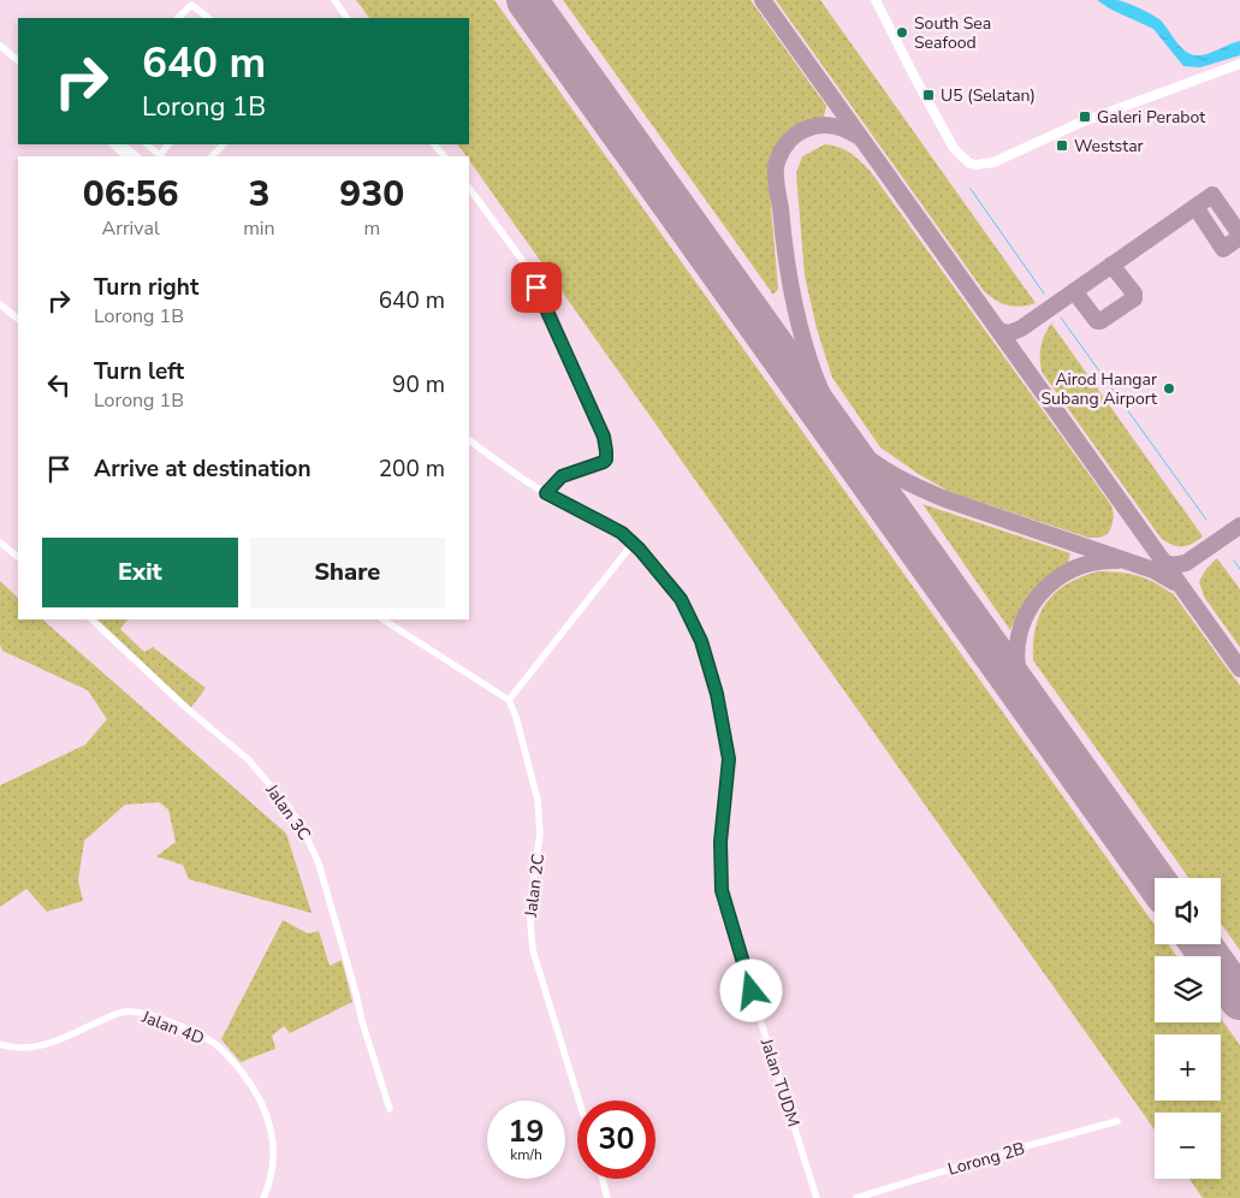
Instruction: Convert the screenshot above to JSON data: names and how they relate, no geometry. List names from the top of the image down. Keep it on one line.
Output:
{"streets":{"street":["Jalan 3C","Jalan 2C","Jalan 4D","Jalan TUDM","Lorong 2B"]},"places":{"other":["South Sea Seafood","Airod Hangar Subang Airport"],"transit":["U5 (Selatan)","Galeri Perabot","Weststar"]},"page":{"turn":["640 m","Lorong 1B"],"eta":["06:56","Arrival","3","min","930","m"],"list":[{"name":"Turn right","note":"Lorong 1B","value":"640 m"},{"name":"Turn left","note":"Lorong 1B","value":"90 m"},{"name":"Arrive at destination","value":"200 m"}],"buttons":["Exit","Share"],"map_buttons":["+","−"],"speed":"19 km/h","limit":"30"}}
